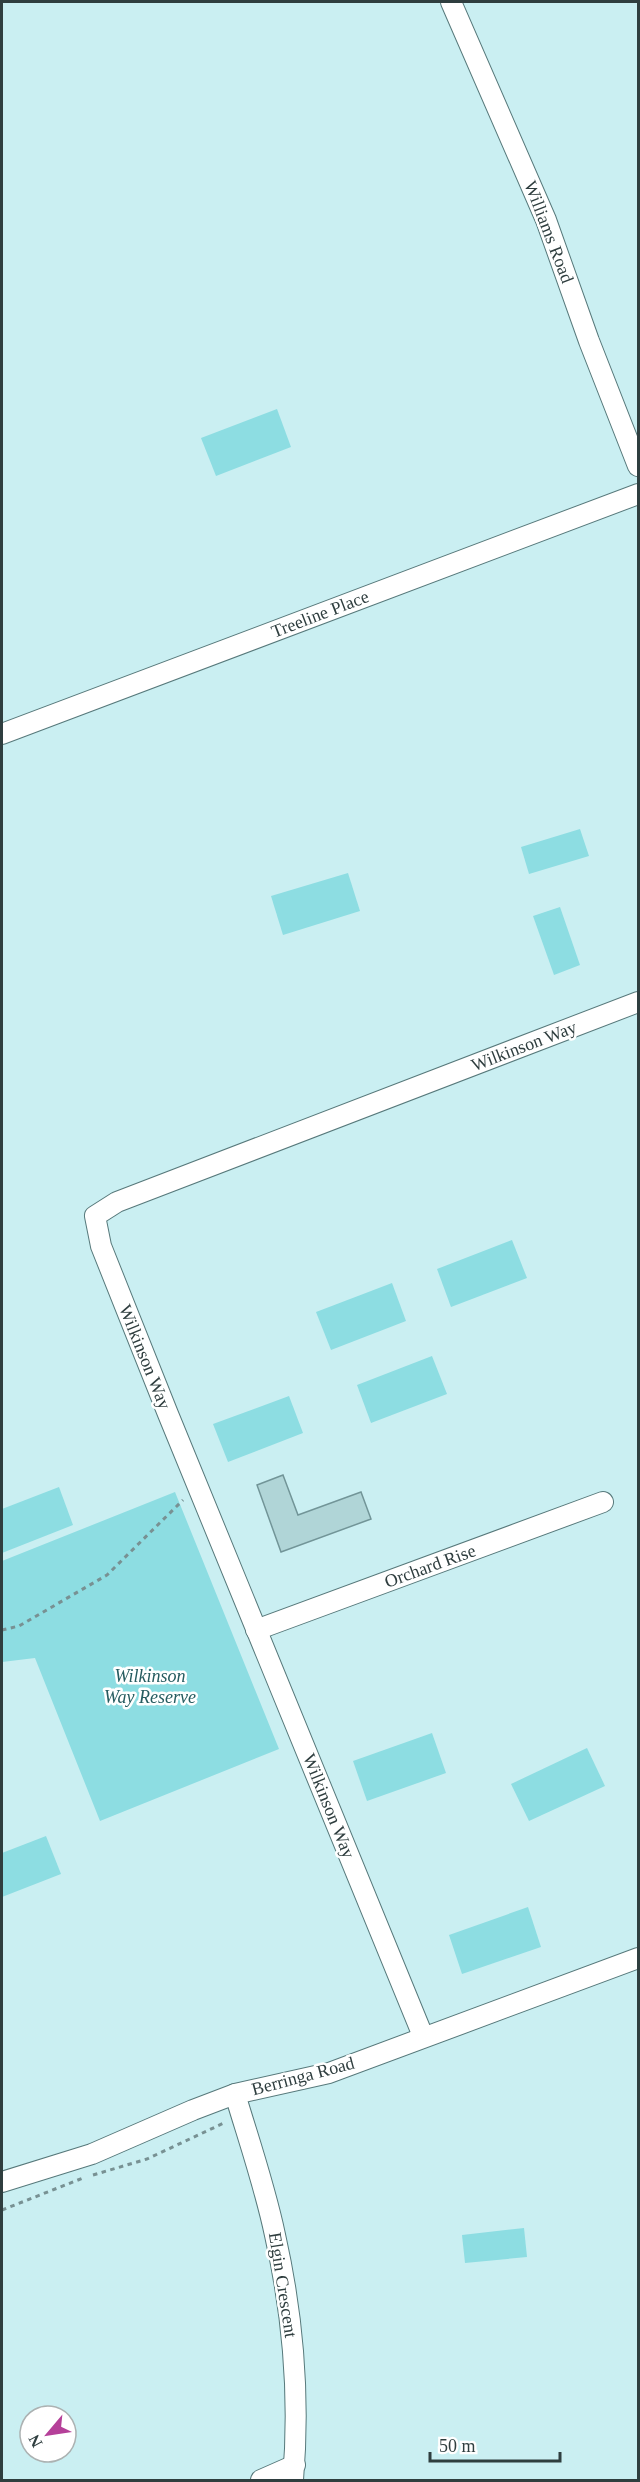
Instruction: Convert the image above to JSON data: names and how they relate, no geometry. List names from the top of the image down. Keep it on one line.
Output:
{"streets":{"street":["Williams Road","Treeline Place","Wilkinson Way","Orchard Rise","Berringa Road","Elgin Crescent"]},"crossings":[["Wilkinson Way","Orchard Rise"],["Wilkinson Way","Berringa Road"],["Berringa Road","Elgin Crescent"]],"parks":["Wilkinson Way Reserve"],"scale_bar":"50 m","north":"bottom left"}
